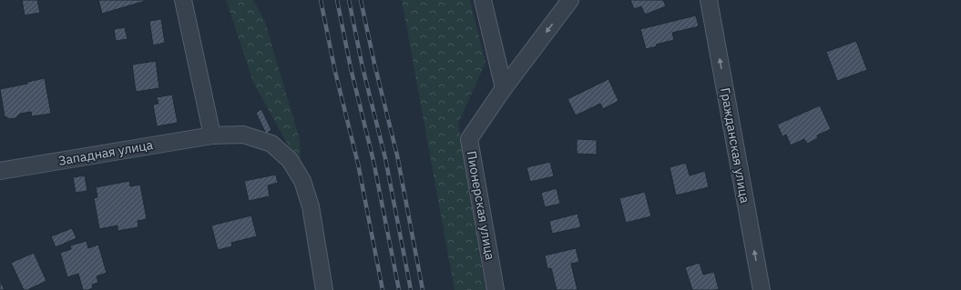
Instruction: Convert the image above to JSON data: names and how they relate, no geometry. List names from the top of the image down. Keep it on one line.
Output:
{"streets":{"street":["Гражданская улица","Западная улица","Пионерская улица"]},"one_way":["Гражданская улица"]}
